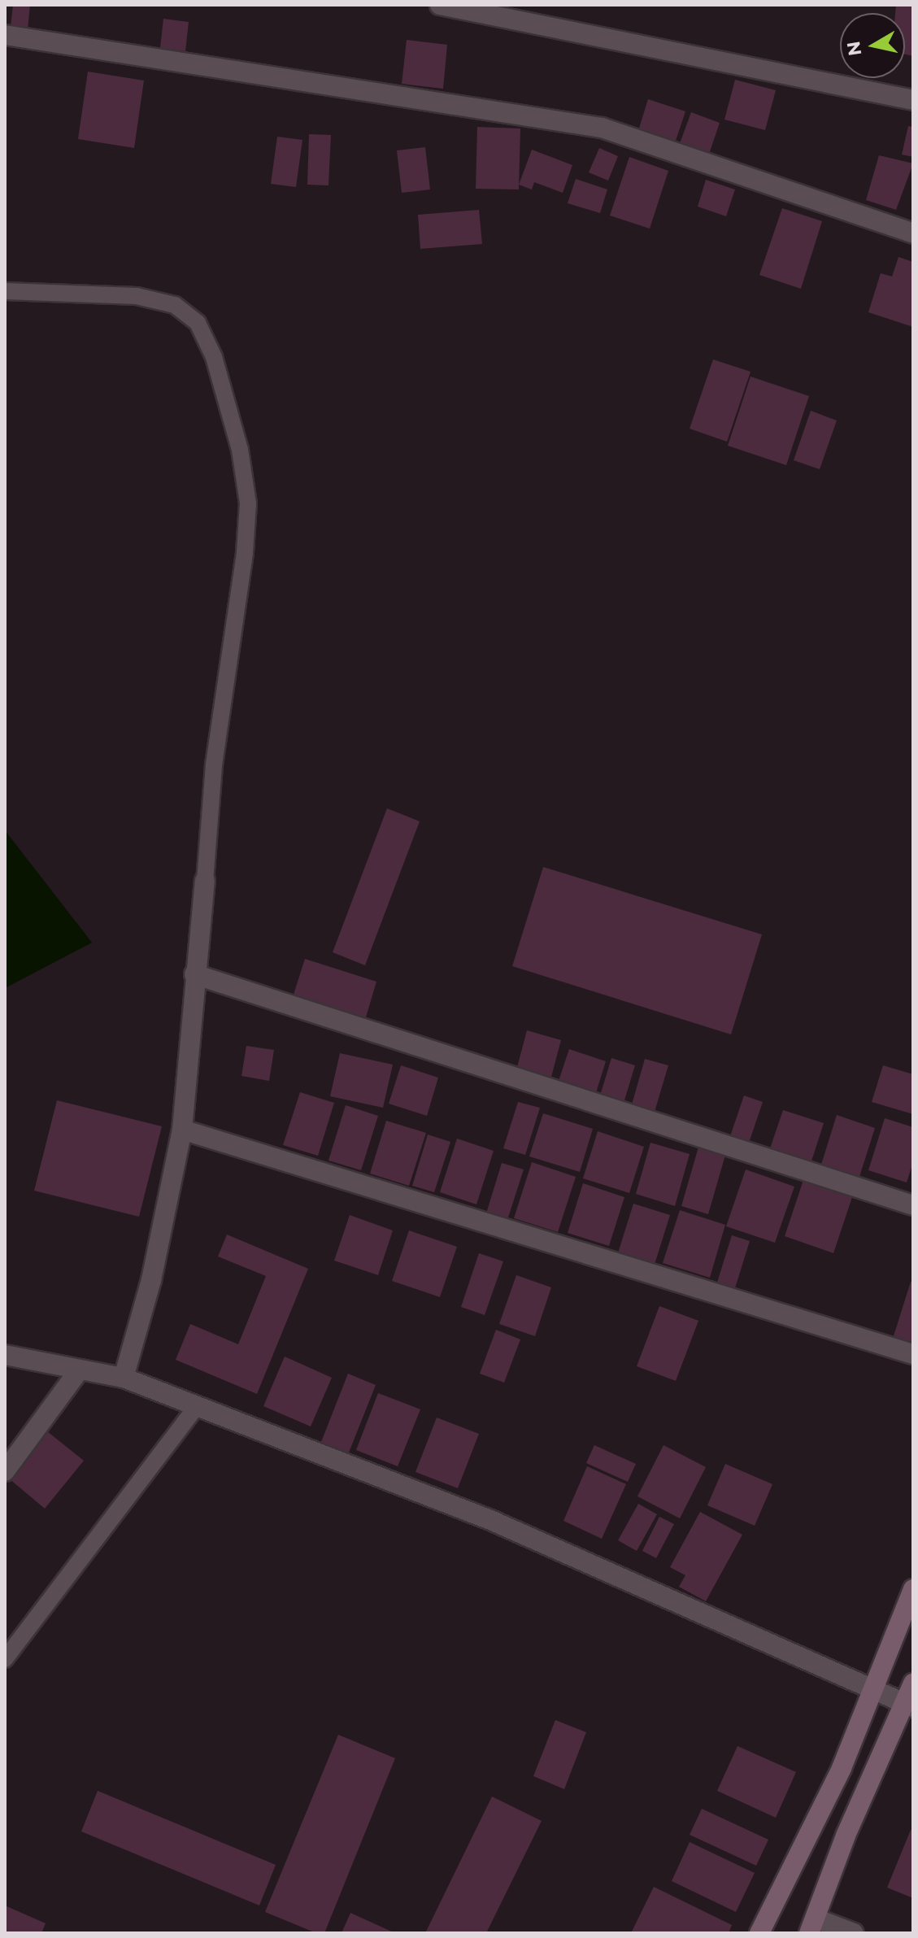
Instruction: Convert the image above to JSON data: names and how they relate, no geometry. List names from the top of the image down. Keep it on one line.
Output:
{"north":"left"}
